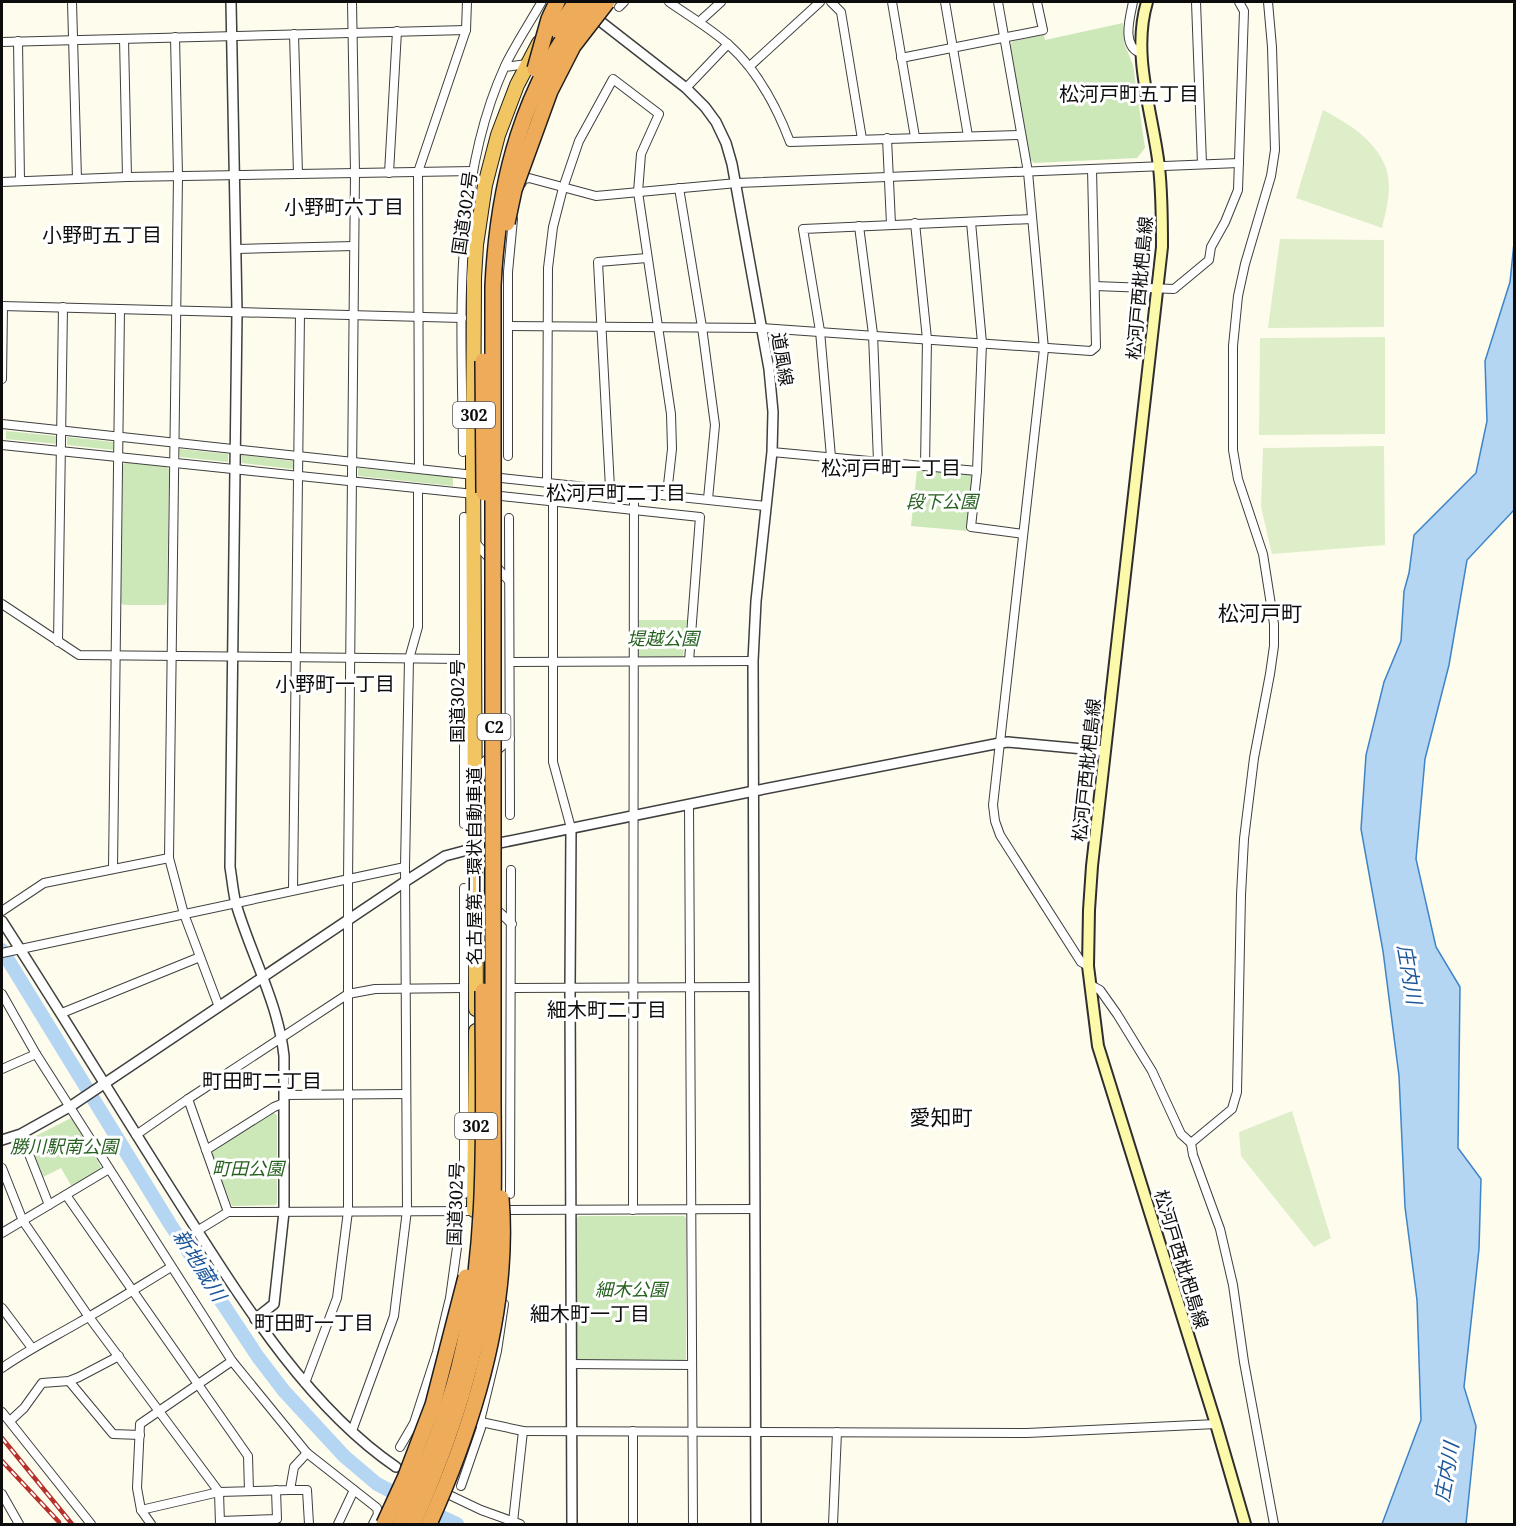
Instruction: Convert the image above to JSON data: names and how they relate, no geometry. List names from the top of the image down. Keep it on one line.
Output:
{"streets":{"highway":["国道302号","302","C2","名古屋第二環状自動車道"],"main road":["松河戸西枇杷島線"],"street":["道風線"]},"crossings":[["国道302号","名古屋第二環状自動車道"],["道風線","名古屋第二環状自動車道"]],"districts":["松河戸町五丁目","小野町六丁目","小野町五丁目","松河戸町一丁目","松河戸町二丁目","松河戸町","小野町一丁目","細木町二丁目","町田町二丁目","愛知町","細木町一丁目","町田町一丁目"],"water":["庄内川","新地蔵川"],"parks":["段下公園","堤越公園","勝川駅南公園","町田公園","細木公園"]}
